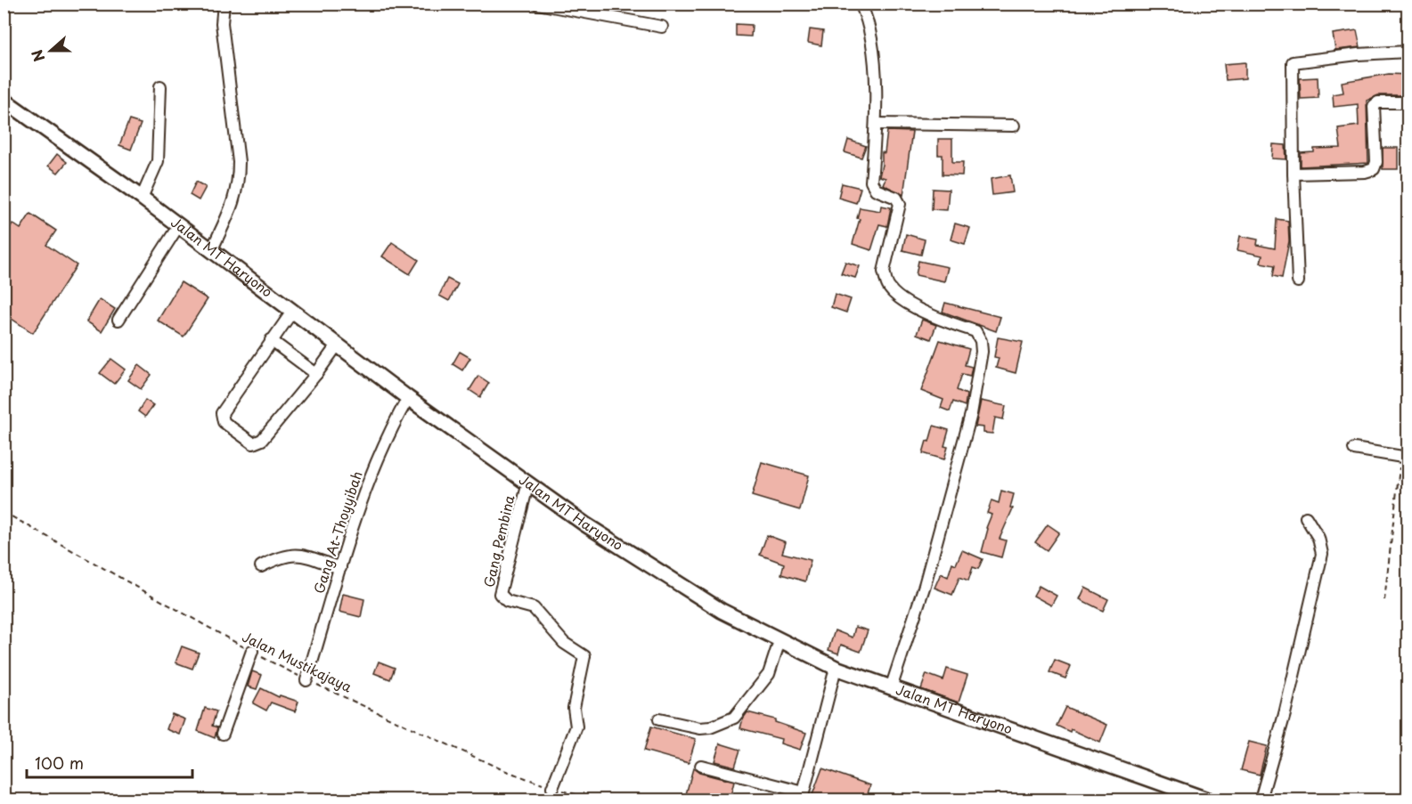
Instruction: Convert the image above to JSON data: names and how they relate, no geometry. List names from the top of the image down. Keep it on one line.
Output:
{"streets":{"main road":["Jalan MT Haryono"],"street":["Gang At-Thoyyibah","Gang Pembina"],"path":["Jalan Mustikajaya"]},"crossings":[["Jalan MT Haryono","Gang At-Thoyyibah"],["Jalan MT Haryono","Gang Pembina"],["Gang At-Thoyyibah","Jalan Mustikajaya"],["Gang Pembina","Jalan Mustikajaya"]],"scale_bar":"100 m","north":"left"}
